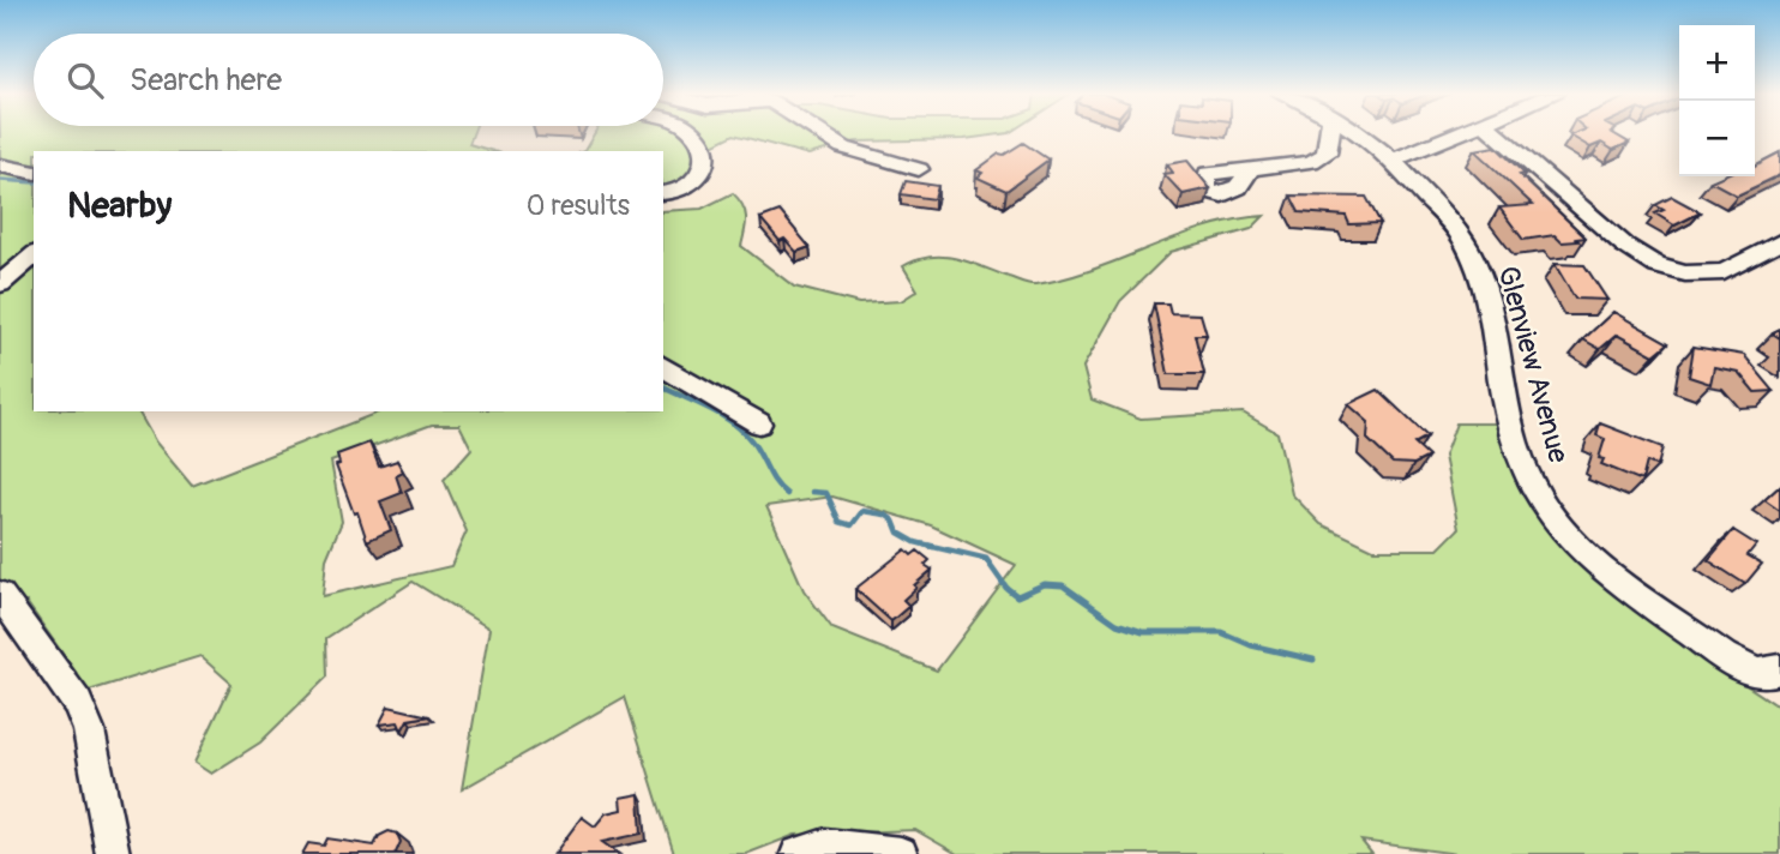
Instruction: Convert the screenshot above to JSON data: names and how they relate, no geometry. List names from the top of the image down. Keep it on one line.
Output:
{"streets":{"street":["Glenview Avenue"]},"page":{"map_buttons":["+","−"],"search":"Search here","heading":["Nearby","0 results"]}}
